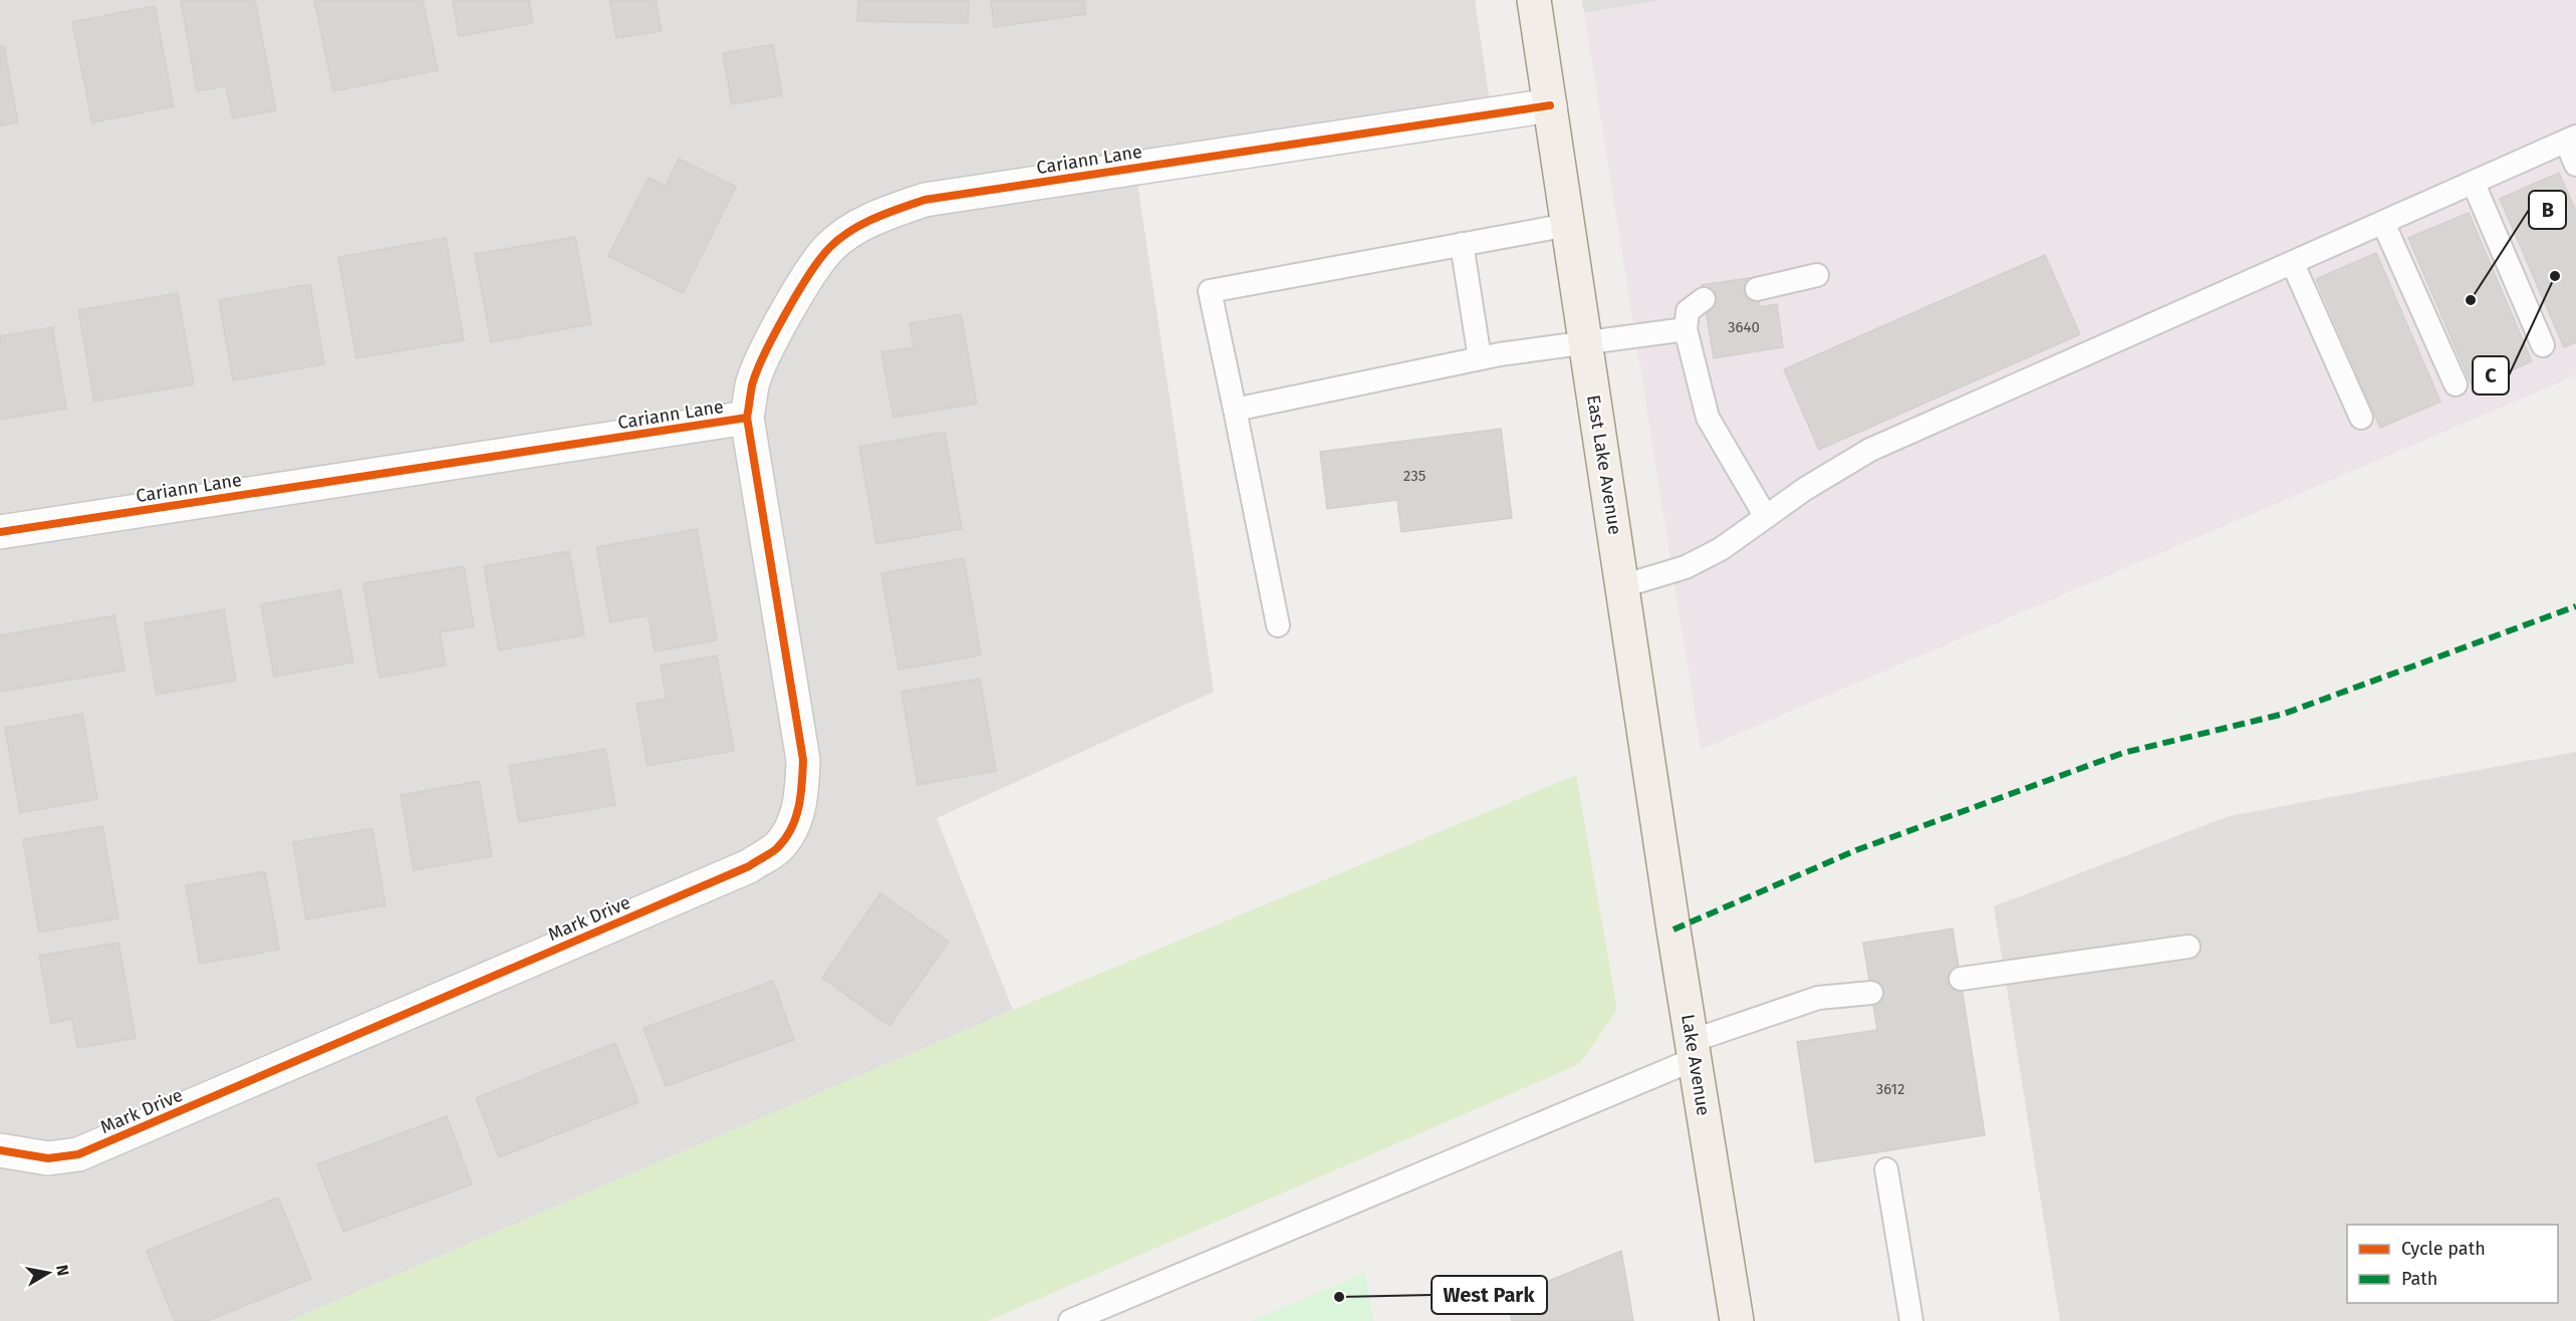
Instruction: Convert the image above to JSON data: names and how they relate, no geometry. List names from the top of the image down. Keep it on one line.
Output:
{"streets":{"main road":["East Lake Avenue","Lake Avenue"],"street":["Cariann Lane","Mark Drive"]},"crossings":[["Cariann Lane","East Lake Avenue"],["Cariann Lane","Mark Drive"],["East Lake Avenue","Lake Avenue"]],"places":["C","B","West Park"],"house_numbers":["3640","235","3612"],"legend":["Cycle path","Path"],"north":"right"}
